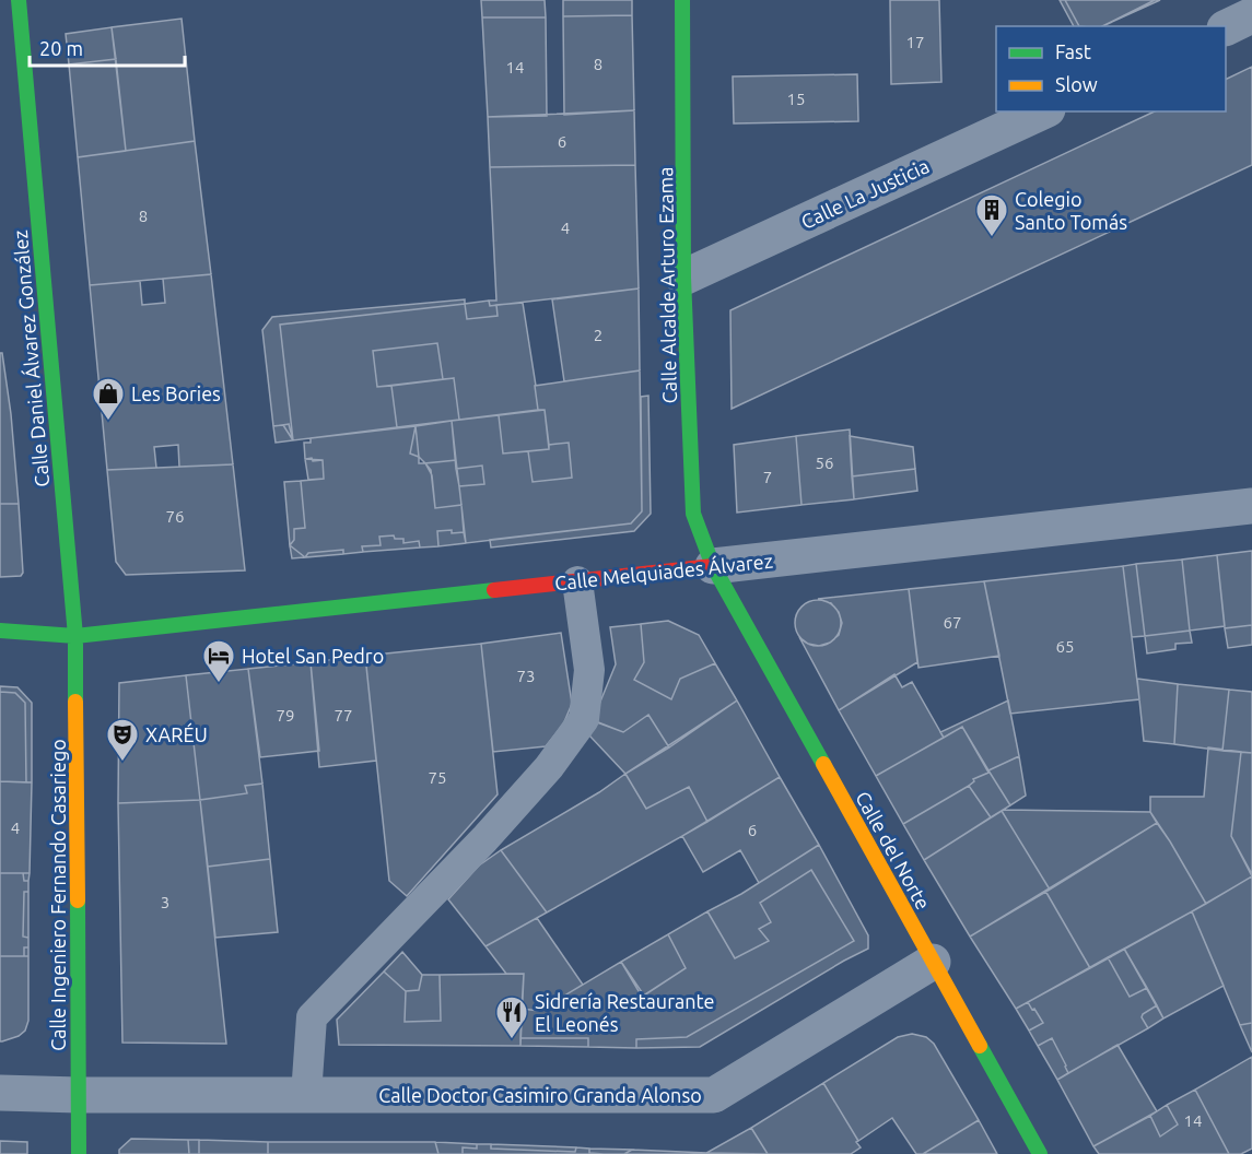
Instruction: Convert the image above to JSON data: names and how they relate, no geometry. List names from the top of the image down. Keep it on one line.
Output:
{"streets":{"street":["Calle La Justicia","Calle Alcalde Arturo Ezama","Calle Daniel Álvarez González","Calle Melquiades Álvarez","Calle del Norte","Calle Ingeniero Fernando Casariego","Calle Doctor Casimiro Granda Alonso"]},"crossings":[["Calle La Justicia","Calle Alcalde Arturo Ezama"],["Calle Alcalde Arturo Ezama","Calle Melquiades Álvarez"],["Calle Alcalde Arturo Ezama","Calle del Norte"],["Calle Daniel Álvarez González","Calle Melquiades Álvarez"],["Calle Daniel Álvarez González","Calle Ingeniero Fernando Casariego"],["Calle Melquiades Álvarez","Calle del Norte"],["Calle Melquiades Álvarez","Calle Ingeniero Fernando Casariego"],["Calle del Norte","Calle Doctor Casimiro Granda Alonso"],["Calle Ingeniero Fernando Casariego","Calle Doctor Casimiro Granda Alonso"]],"places":{"building":["Colegio Santo Tomás"],"shop":["Les Bories"],"hotel":["Hotel San Pedro"],"theatre":["XARÉU"],"restaurant":["Sidrería Restaurante El Leonés"]},"house_numbers":["17","8","14","15","6","8","4","2","56","7","76","67","65","73","79","77","75","4","6","3","14"],"legend":["Fast","Slow"],"scale_bar":"20 m"}
